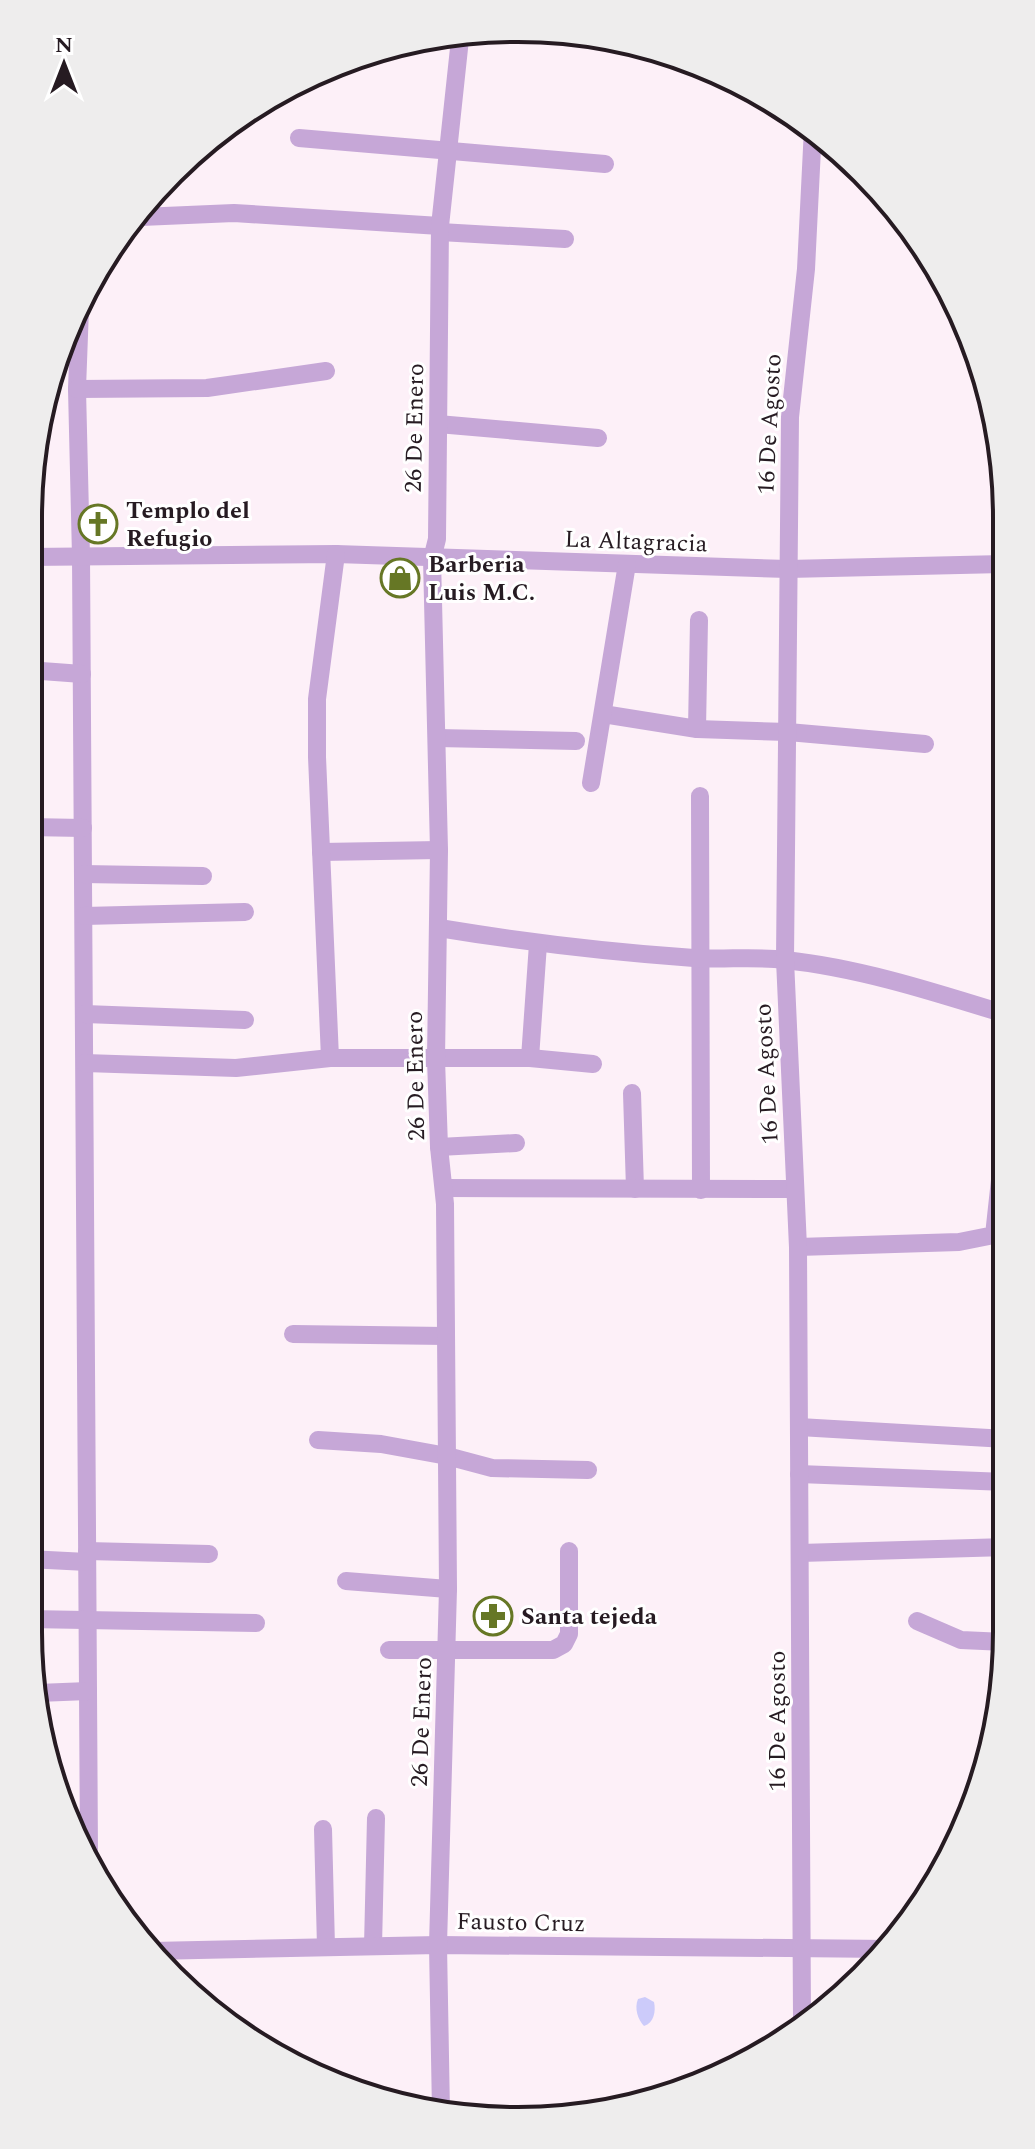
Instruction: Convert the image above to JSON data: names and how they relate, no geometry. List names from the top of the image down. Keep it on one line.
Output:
{"streets":{"street":["16 De Agosto","26 De Enero","La Altagracia","Fausto Cruz"]},"crossings":[["16 De Agosto","La Altagracia"],["16 De Agosto","Fausto Cruz"],["26 De Enero","La Altagracia"],["26 De Enero","Fausto Cruz"]],"places":{"church":["Templo del Refugio"],"shop":["Barberia Luis M.C."],"pharmacy":["Santa tejeda"]},"north":"top"}
